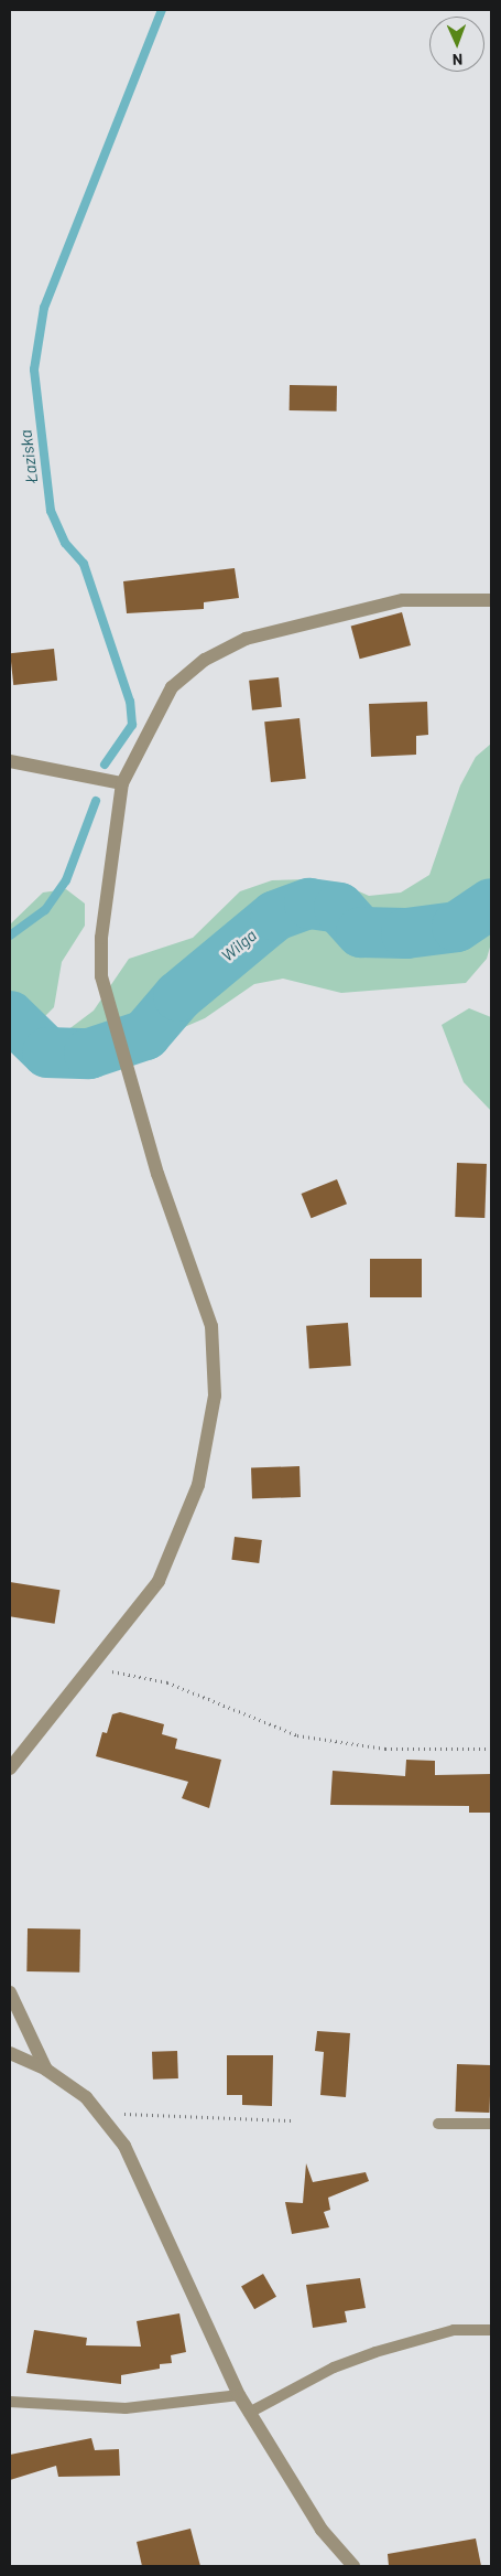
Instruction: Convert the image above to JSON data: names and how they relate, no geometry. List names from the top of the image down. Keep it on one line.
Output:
{"water":["Łaziska","Wilga"],"north":"bottom"}
